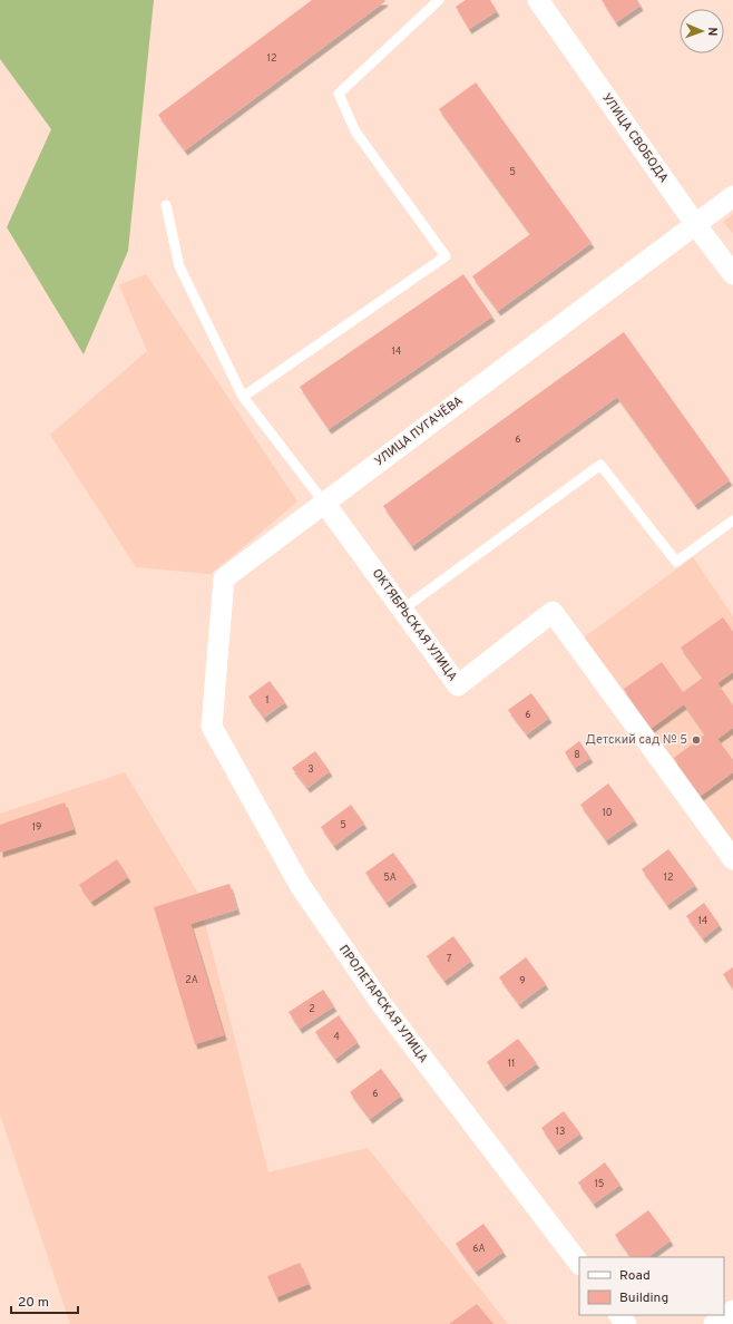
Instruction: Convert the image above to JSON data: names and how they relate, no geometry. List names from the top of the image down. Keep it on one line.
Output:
{"streets":{"street":["УЛИЦА СВОБОДА","УЛИЦА ПУГАЧЁВА","ОКТЯБРЬСКАЯ УЛИЦА","ПРОЛЕТАРСКАЯ УЛИЦА"]},"crossings":[["УЛИЦА СВОБОДА","УЛИЦА ПУГАЧЁВА"],["УЛИЦА ПУГАЧЁВА","ОКТЯБРЬСКАЯ УЛИЦА"],["УЛИЦА ПУГАЧЁВА","ПРОЛЕТАРСКАЯ УЛИЦА"]],"places":["Детский сад № 5"],"house_numbers":["12","5","14","6","1","6","8","3","10","5","19","5А","12","14","7","2А","9","2","4","11","6","13","15","6А"],"legend":["Road","Building"],"scale_bar":"20 m","north":"right"}
